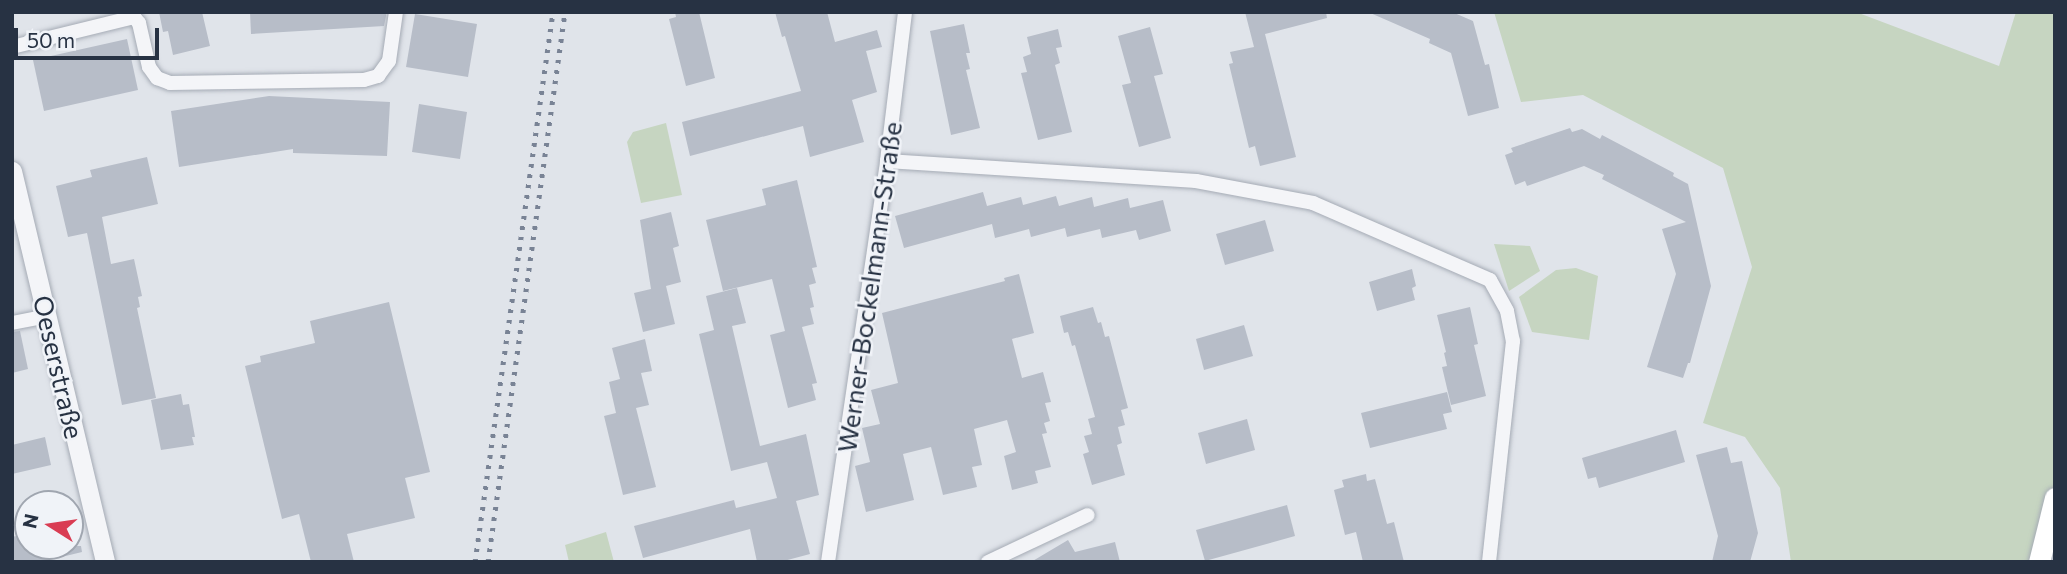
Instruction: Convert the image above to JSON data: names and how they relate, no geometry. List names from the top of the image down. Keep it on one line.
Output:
{"streets":{"street":["Werner-Bockelmann-Straße","Oeserstraße"]},"scale_bar":"50 m","north":"left"}
